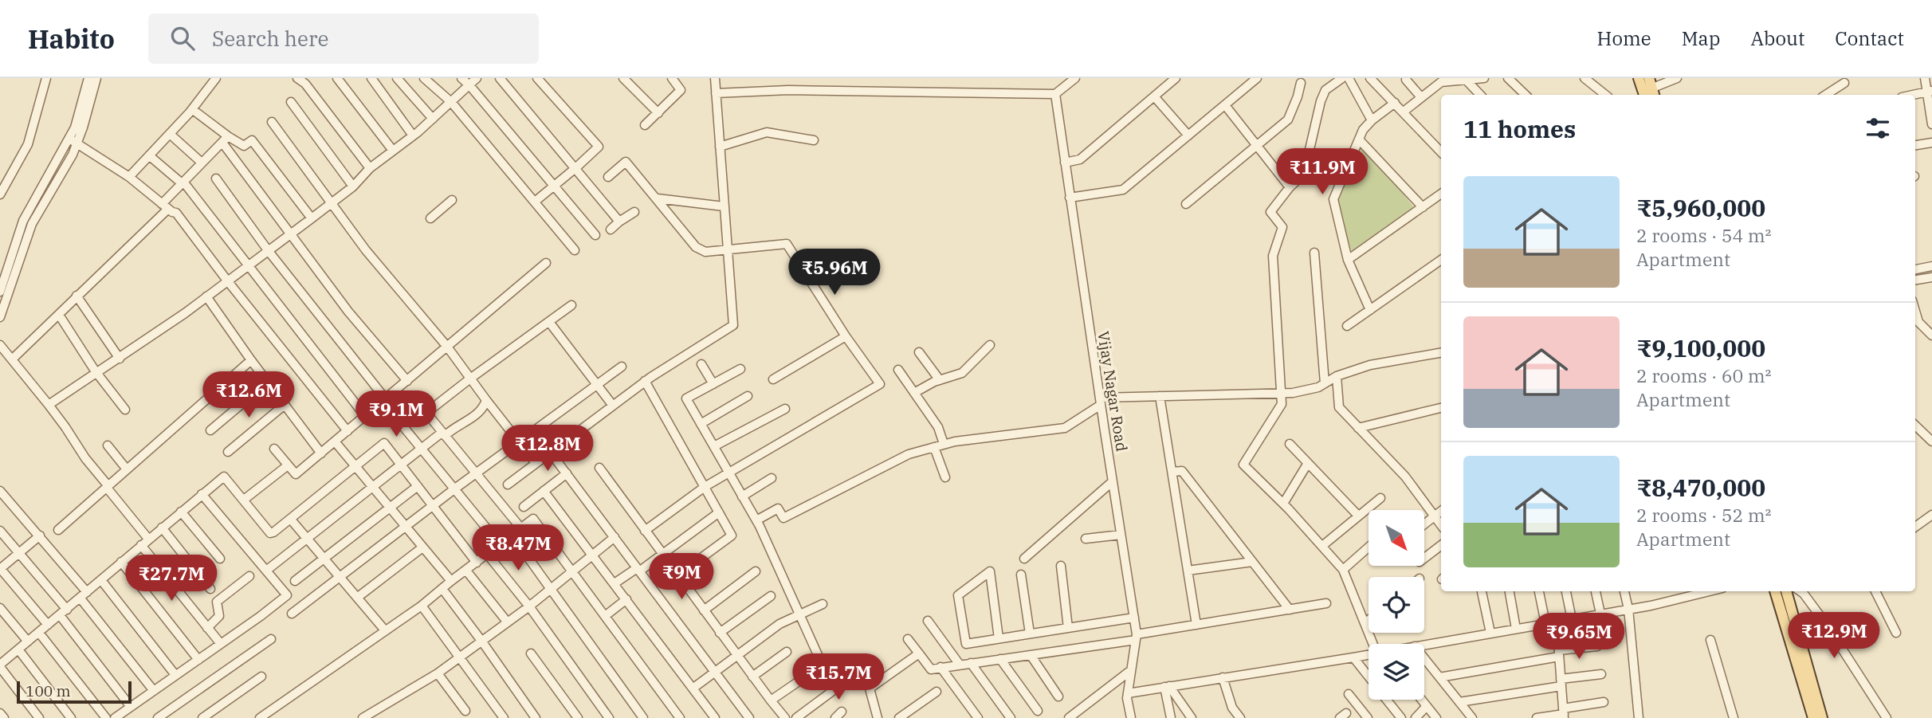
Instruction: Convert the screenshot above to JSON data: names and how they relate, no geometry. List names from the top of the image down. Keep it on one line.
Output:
{"streets":{"street":["Vijay Nagar Road"]},"scale_bar":"100 m","north":"bottom right","page":{"header":"Habito","search":"Search here","nav":["Home","Map","About","Contact"],"heading":"11 homes","price":["₹11.9M","₹5.96M","₹12.6M","₹9.1M","₹12.8M","₹8.47M","₹9M","₹27.7M","₹12.9M","₹9.65M","₹15.7M"],"list":[{"name":"₹5,960,000","note":"2 rooms · 54 m² · Apartment"},{"name":"₹9,100,000","note":"2 rooms · 60 m² · Apartment"},{"name":"₹8,470,000","note":"2 rooms · 52 m² · Apartment"}],"scale":"100 m"}}
